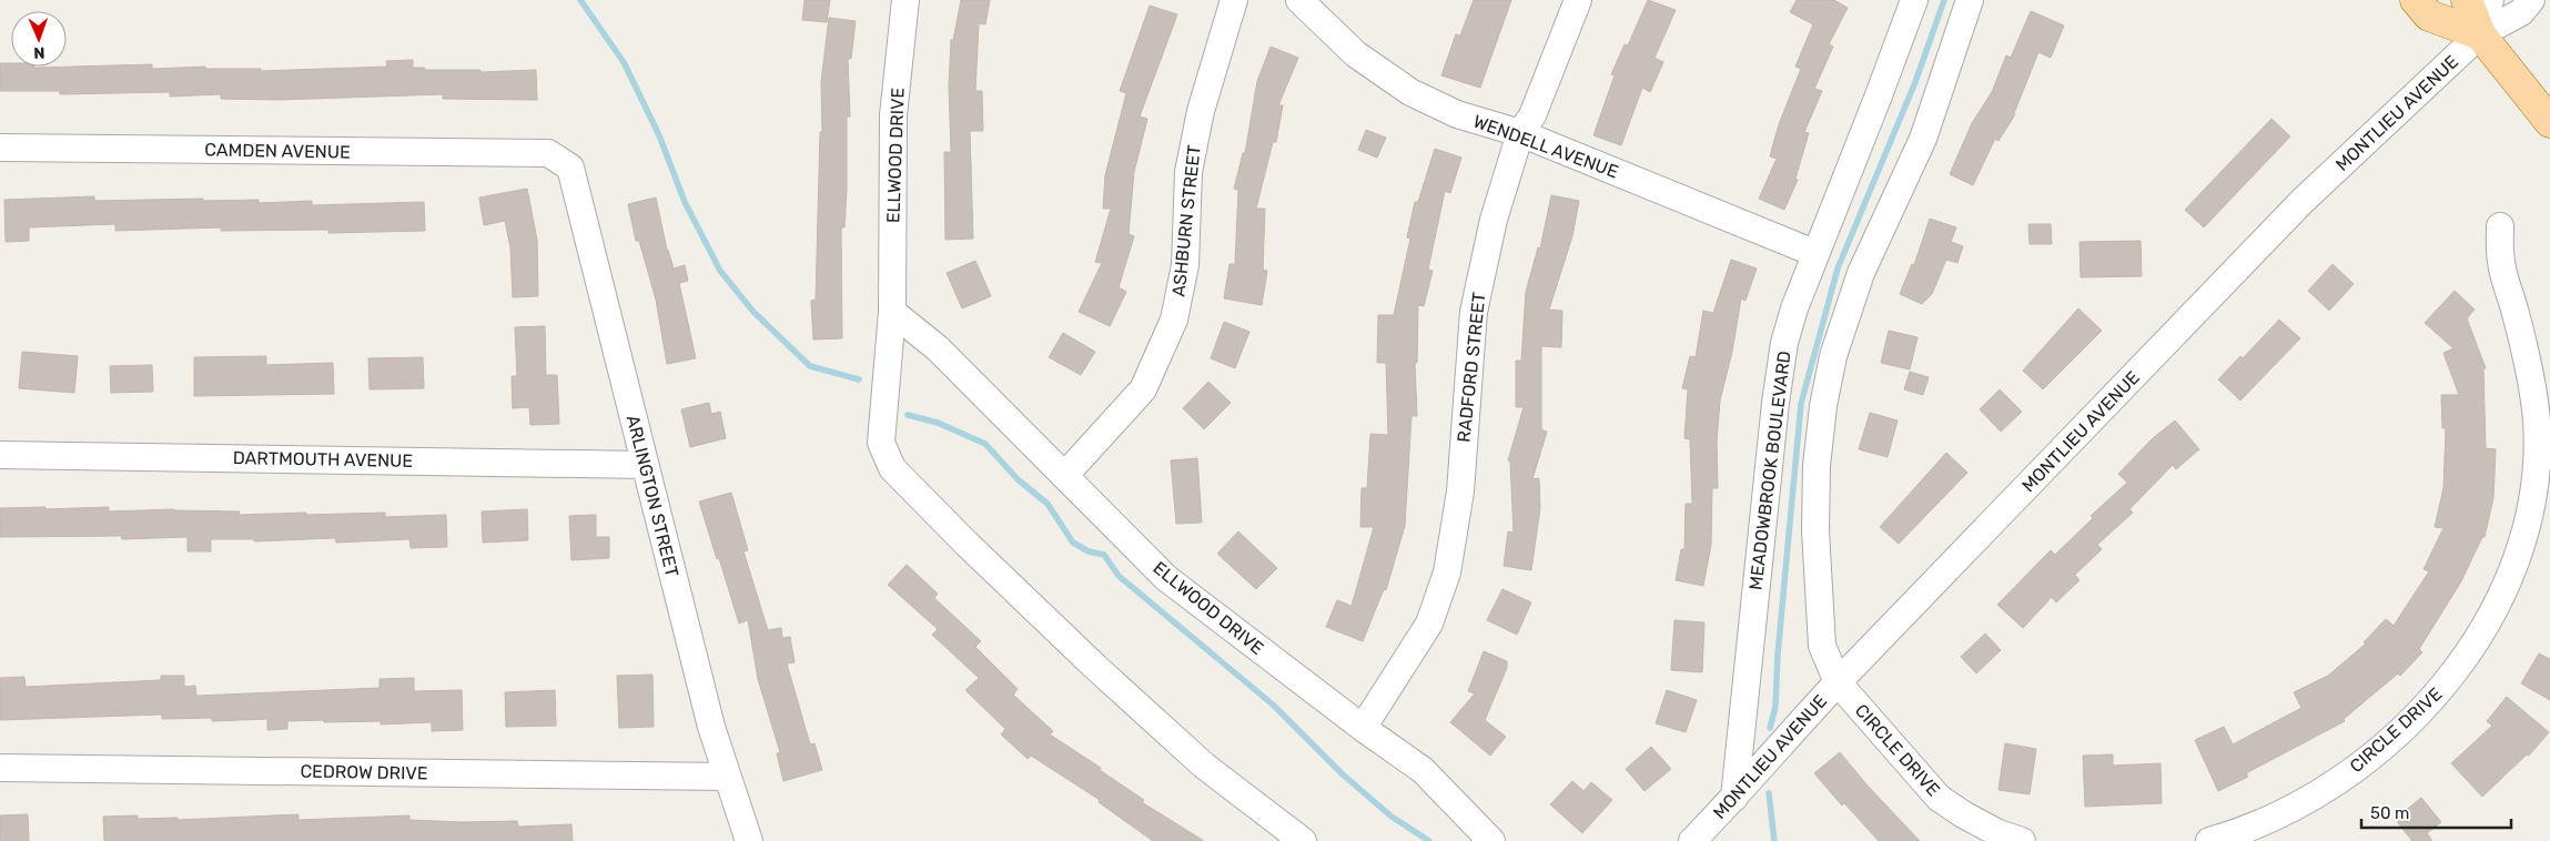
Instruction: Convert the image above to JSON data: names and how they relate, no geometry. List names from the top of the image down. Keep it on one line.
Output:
{"streets":{"street":["MONTLIEU AVENUE","WENDELL AVENUE","CAMDEN AVENUE","ELLWOOD DRIVE","ASHBURN STREET","RADFORD STREET","DARTMOUTH AVENUE","MEADOWBROOK BOULEVARD","ARLINGTON STREET","CIRCLE DRIVE","CEDROW DRIVE"]},"crossings":[["MONTLIEU AVENUE","MEADOWBROOK BOULEVARD"],["MONTLIEU AVENUE","CIRCLE DRIVE"],["WENDELL AVENUE","RADFORD STREET"],["WENDELL AVENUE","MEADOWBROOK BOULEVARD"],["CAMDEN AVENUE","ARLINGTON STREET"],["ELLWOOD DRIVE","ASHBURN STREET"],["ELLWOOD DRIVE","RADFORD STREET"],["DARTMOUTH AVENUE","ARLINGTON STREET"],["ARLINGTON STREET","CEDROW DRIVE"]],"scale_bar":"50 m","north":"bottom"}
